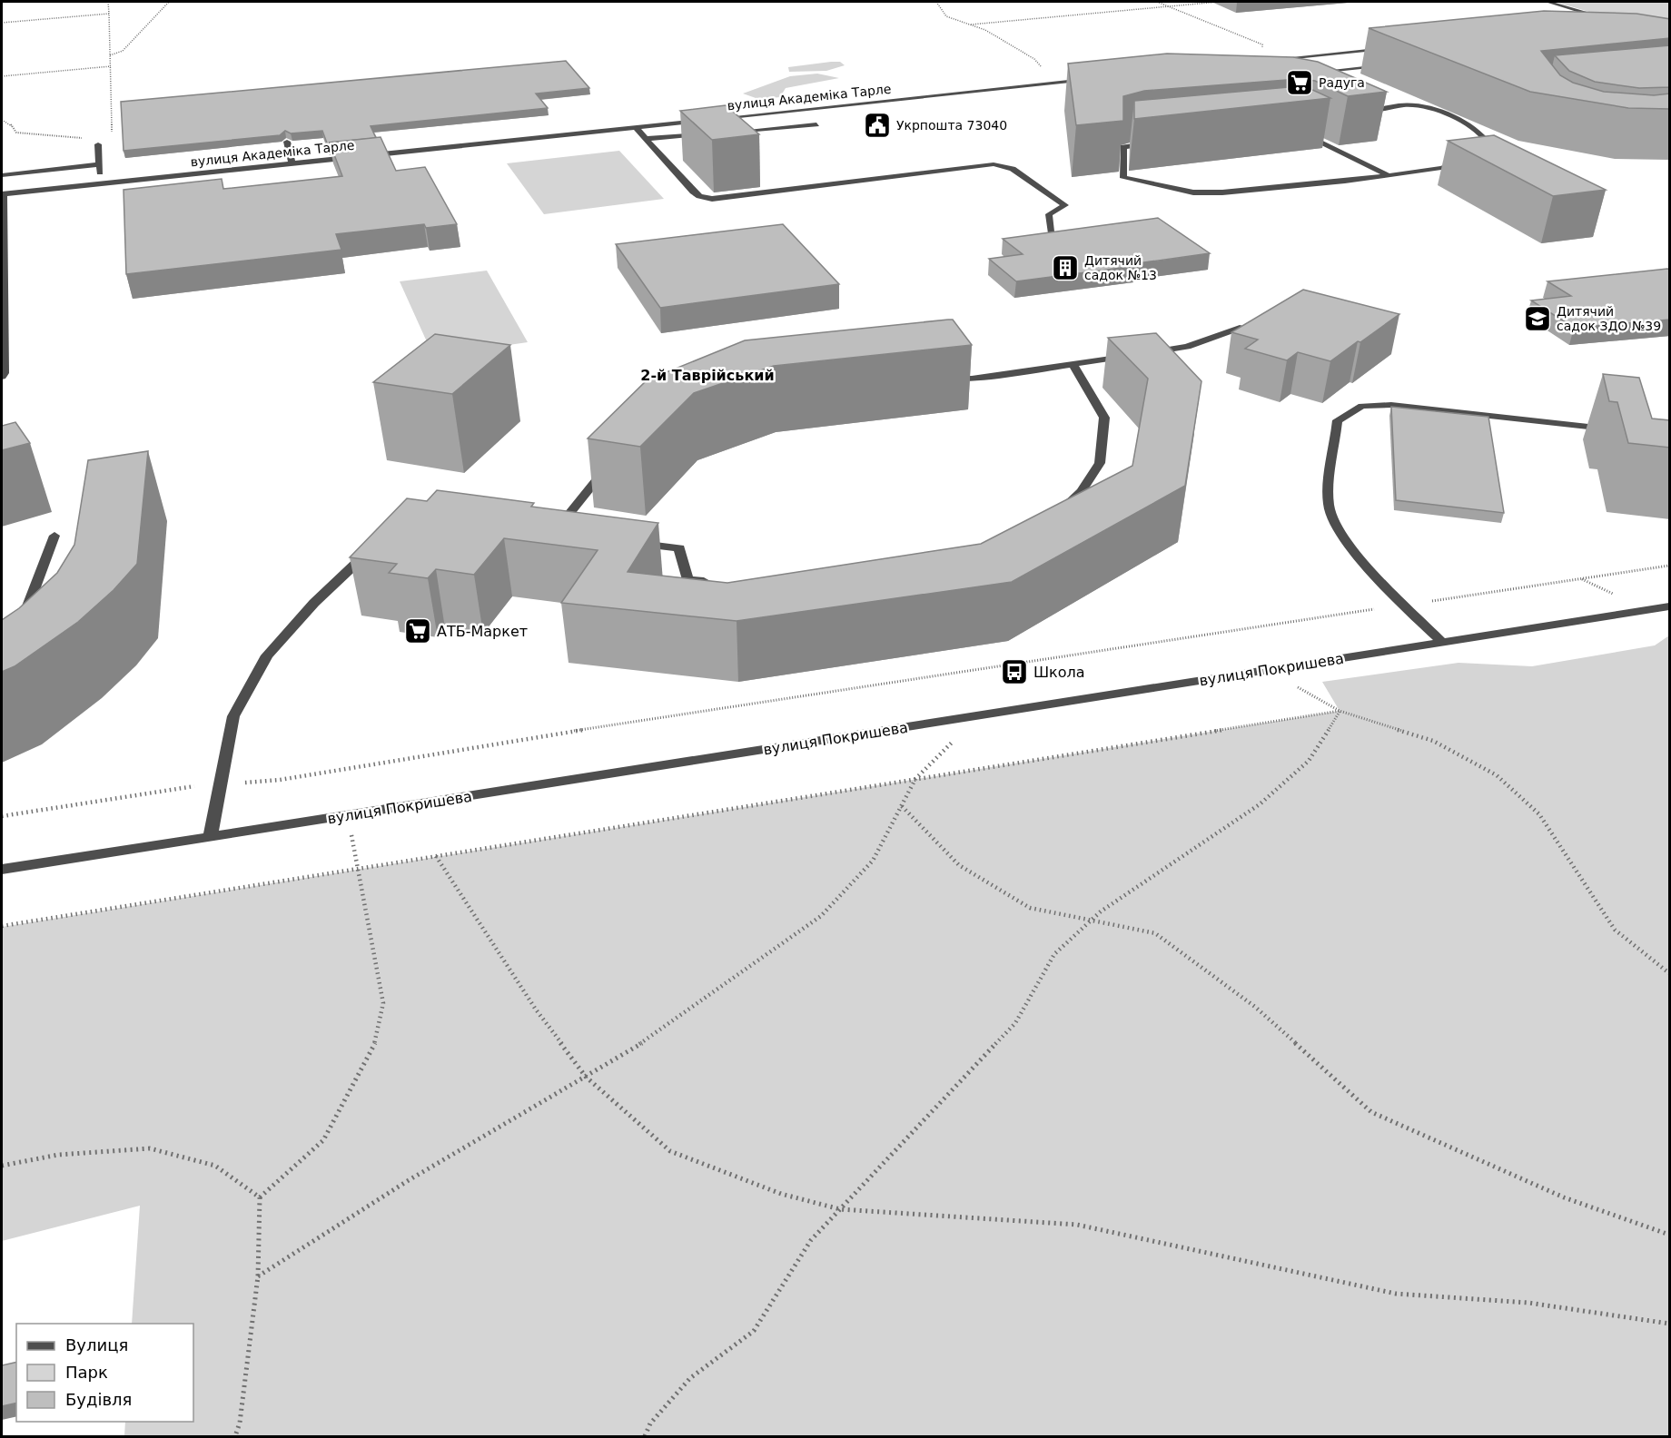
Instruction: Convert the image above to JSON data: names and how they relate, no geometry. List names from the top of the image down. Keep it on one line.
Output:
{"streets":{"street":["вулиця Академіка Тарле","вулиця Покришева"]},"districts":["2-й Таврійський"],"places":{"supermarket":["Радуга","АТБ-Маркет"],"public building":["Укрпошта 73040"],"building":["Дитячий садок №13"],"school or university":["Дитячий садок ЗДО №39"],"bus stop":["Школа"]},"legend":["Вулиця","Парк","Будівля"]}
